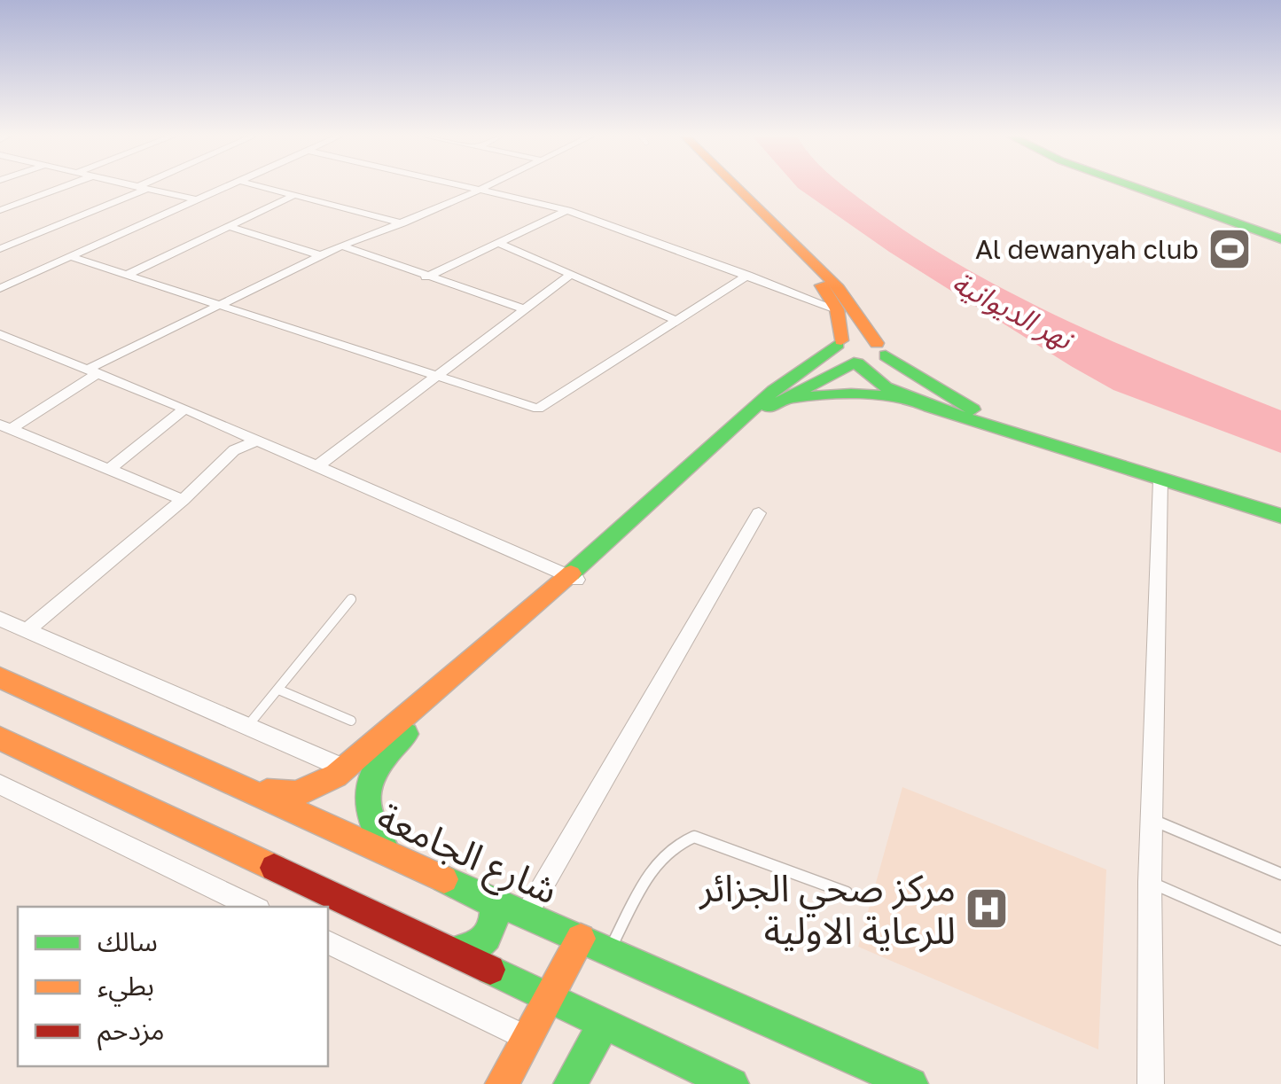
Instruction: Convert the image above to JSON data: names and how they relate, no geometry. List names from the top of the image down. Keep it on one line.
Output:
{"streets":{"main road":["شارع الجامعة"]},"water":["نهر الديوانية"],"places":{"sports":["Al dewanyah club"],"hospital":["مركز صحي الجزائر للرعاية الاولية"]},"legend":["سالك","بطيء","مزدحم"]}
